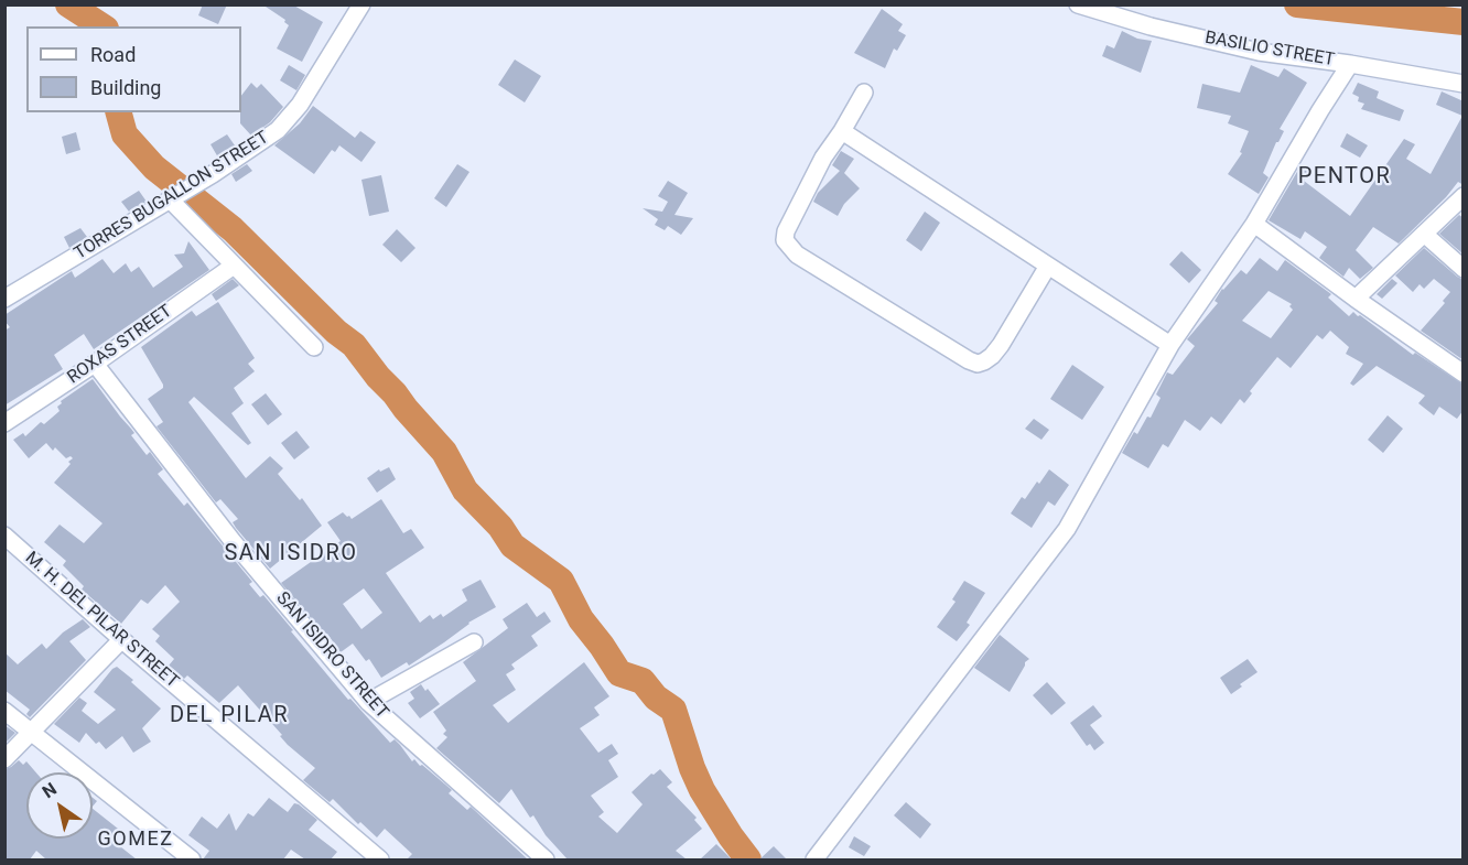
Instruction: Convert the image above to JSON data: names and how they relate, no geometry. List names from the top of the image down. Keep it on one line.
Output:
{"streets":{"street":["BASILIO STREET","TORRES BUGALLON STREET","ROXAS STREET","M. H. DEL PILAR STREET","SAN ISIDRO STREET"]},"crossings":[["ROXAS STREET","SAN ISIDRO STREET"]],"districts":["PENTOR","SAN ISIDRO","DEL PILAR","GOMEZ"],"legend":["Road","Building"],"north":"top left"}
